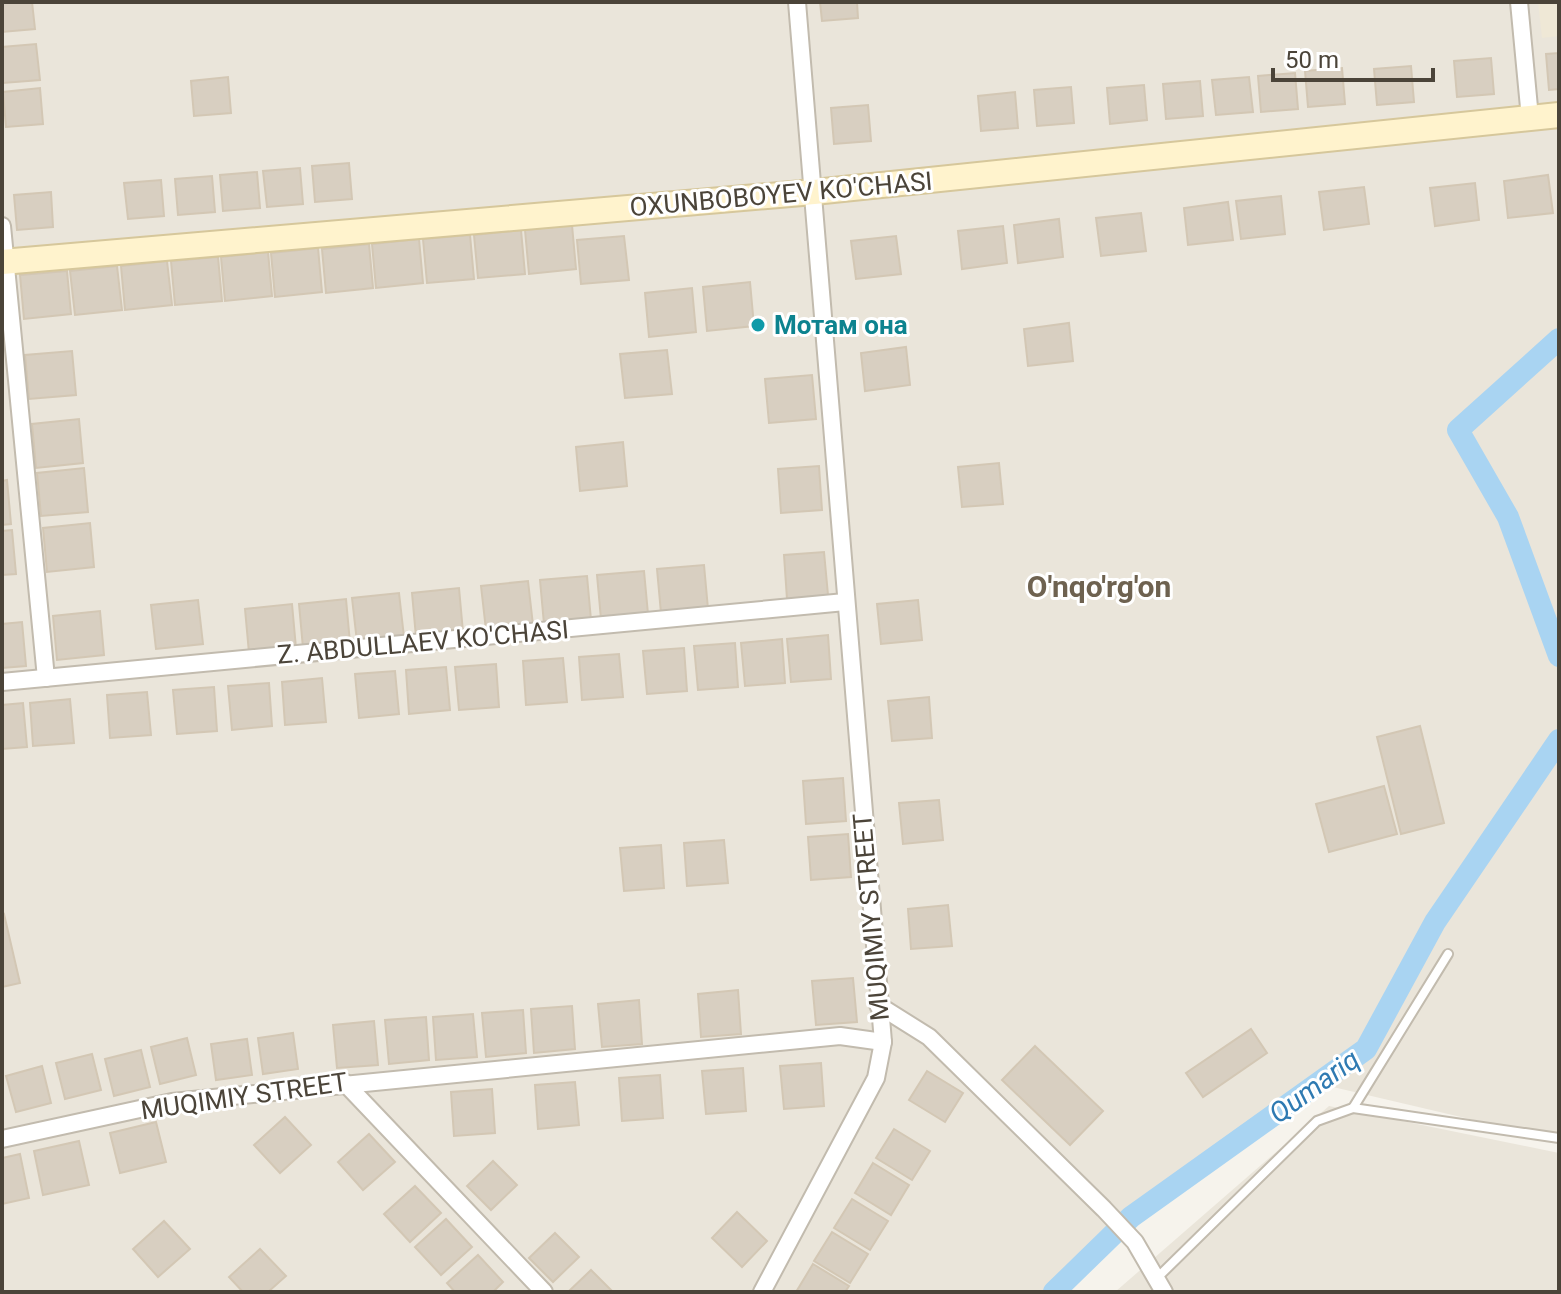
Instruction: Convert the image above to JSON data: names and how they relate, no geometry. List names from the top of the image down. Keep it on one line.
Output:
{"streets":{"main road":["OXUNBOBOYEV KO'CHASI"],"street":["Z. ABDULLAEV KO'CHASI","MUQIMIY STREET"]},"crossings":[["OXUNBOBOYEV KO'CHASI","MUQIMIY STREET"],["Z. ABDULLAEV KO'CHASI","MUQIMIY STREET"]],"districts":["O'nqo'rg'on"],"water":["Qumariq"],"places":["Мотам она"],"scale_bar":"50 m"}
